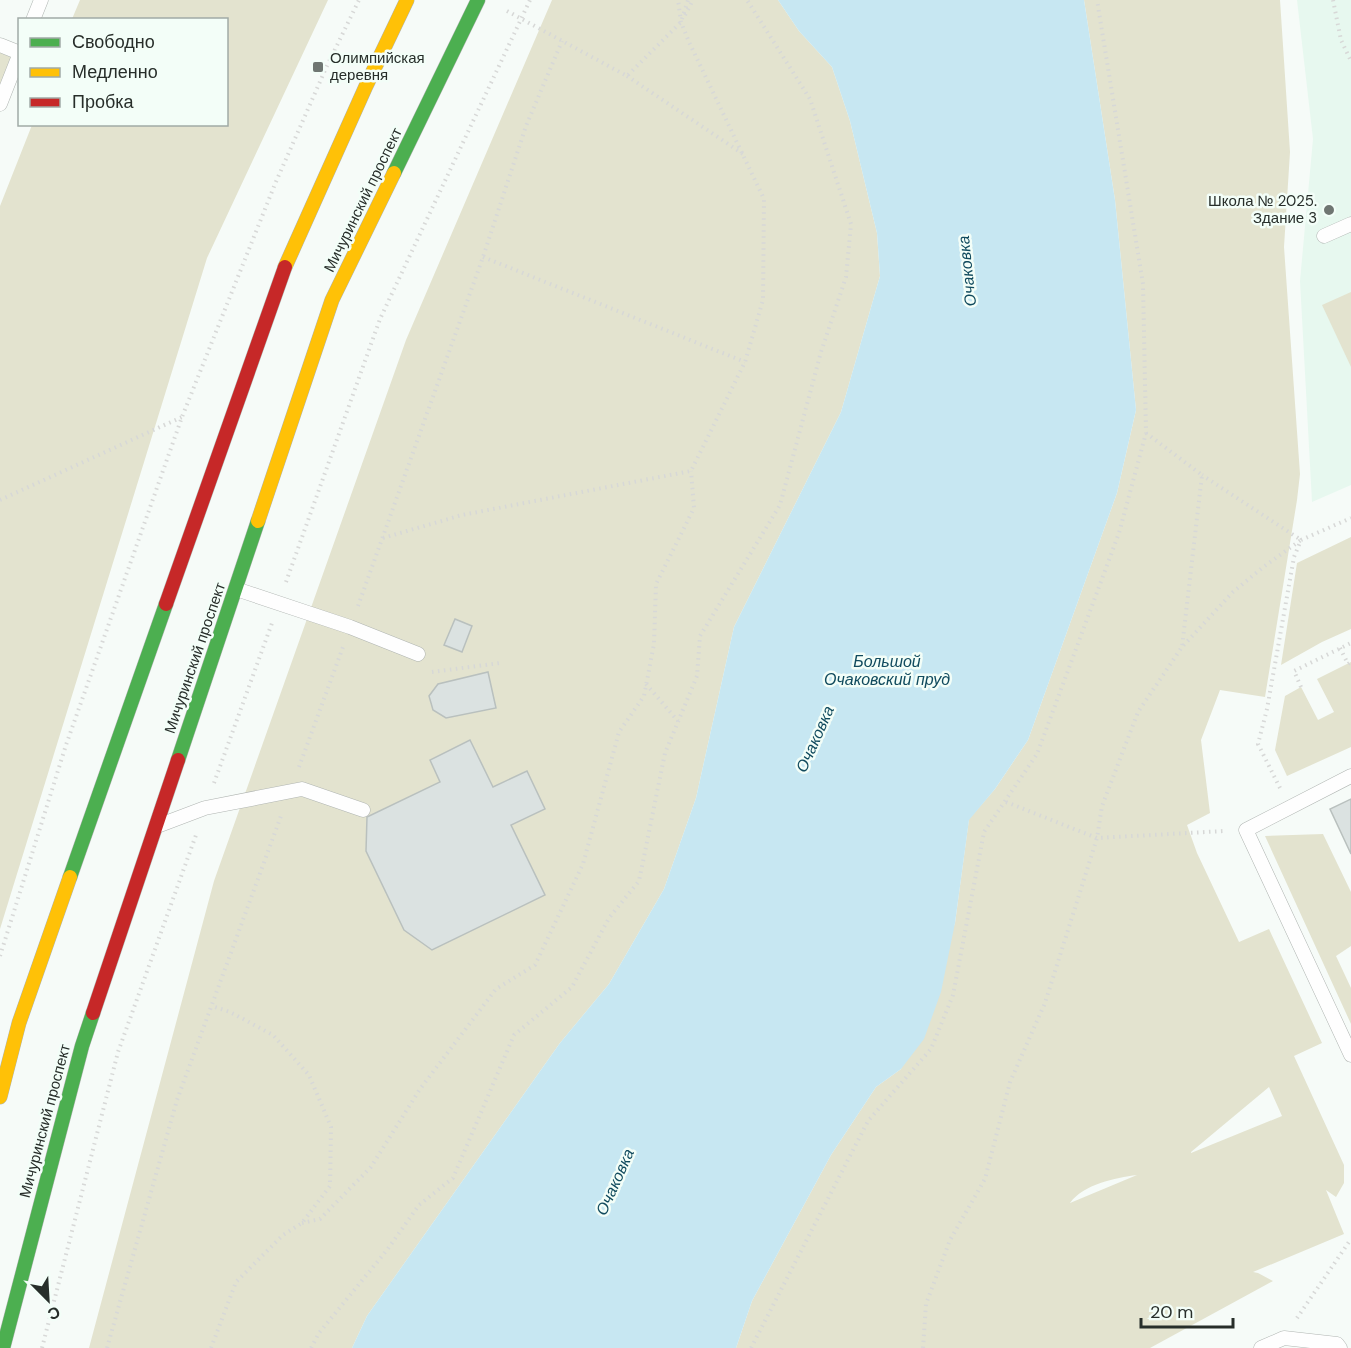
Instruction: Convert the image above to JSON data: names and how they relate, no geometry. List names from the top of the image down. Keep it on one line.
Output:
{"streets":{"main road":["Мичуринский проспект"]},"water":["Очаковка","Большой Очаковский пруд"],"places":{"transit":["Олимпийская деревня"],"other":["Школа № 2025. Здание 3"]},"legend":["Свободно","Медленно","Пробка"],"scale_bar":"20 m","north":"bottom right"}
